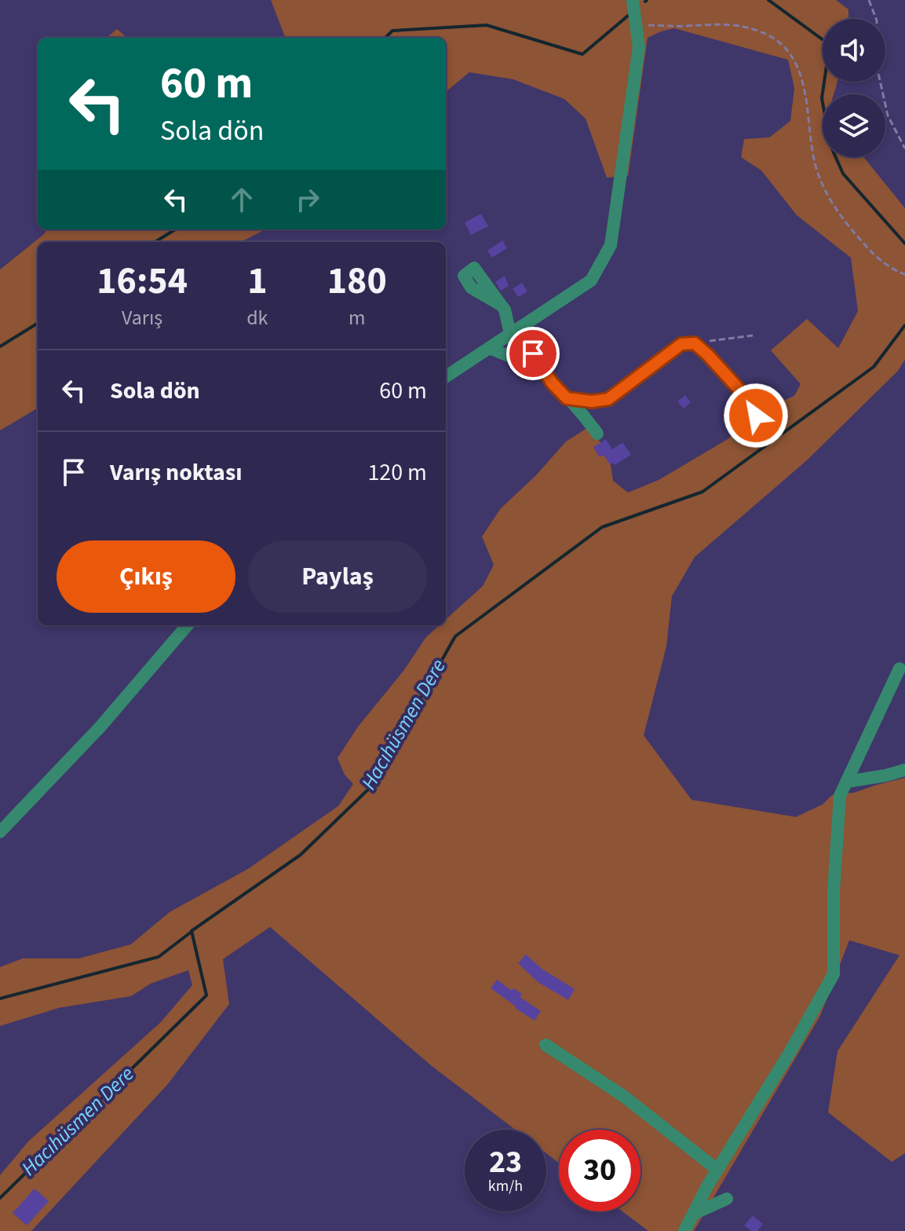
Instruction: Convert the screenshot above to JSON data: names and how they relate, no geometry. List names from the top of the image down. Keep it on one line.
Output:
{"water":["Hacıhüsmen Dere"],"page":{"turn":["60 m","Sola dön"],"eta":["16:54","Varış","1","dk","180","m"],"list":[{"name":"Sola dön","value":"60 m"},{"name":"Varış noktası","value":"120 m"}],"buttons":["Çıkış","Paylaş"],"speed":"23 km/h","limit":"30"}}
